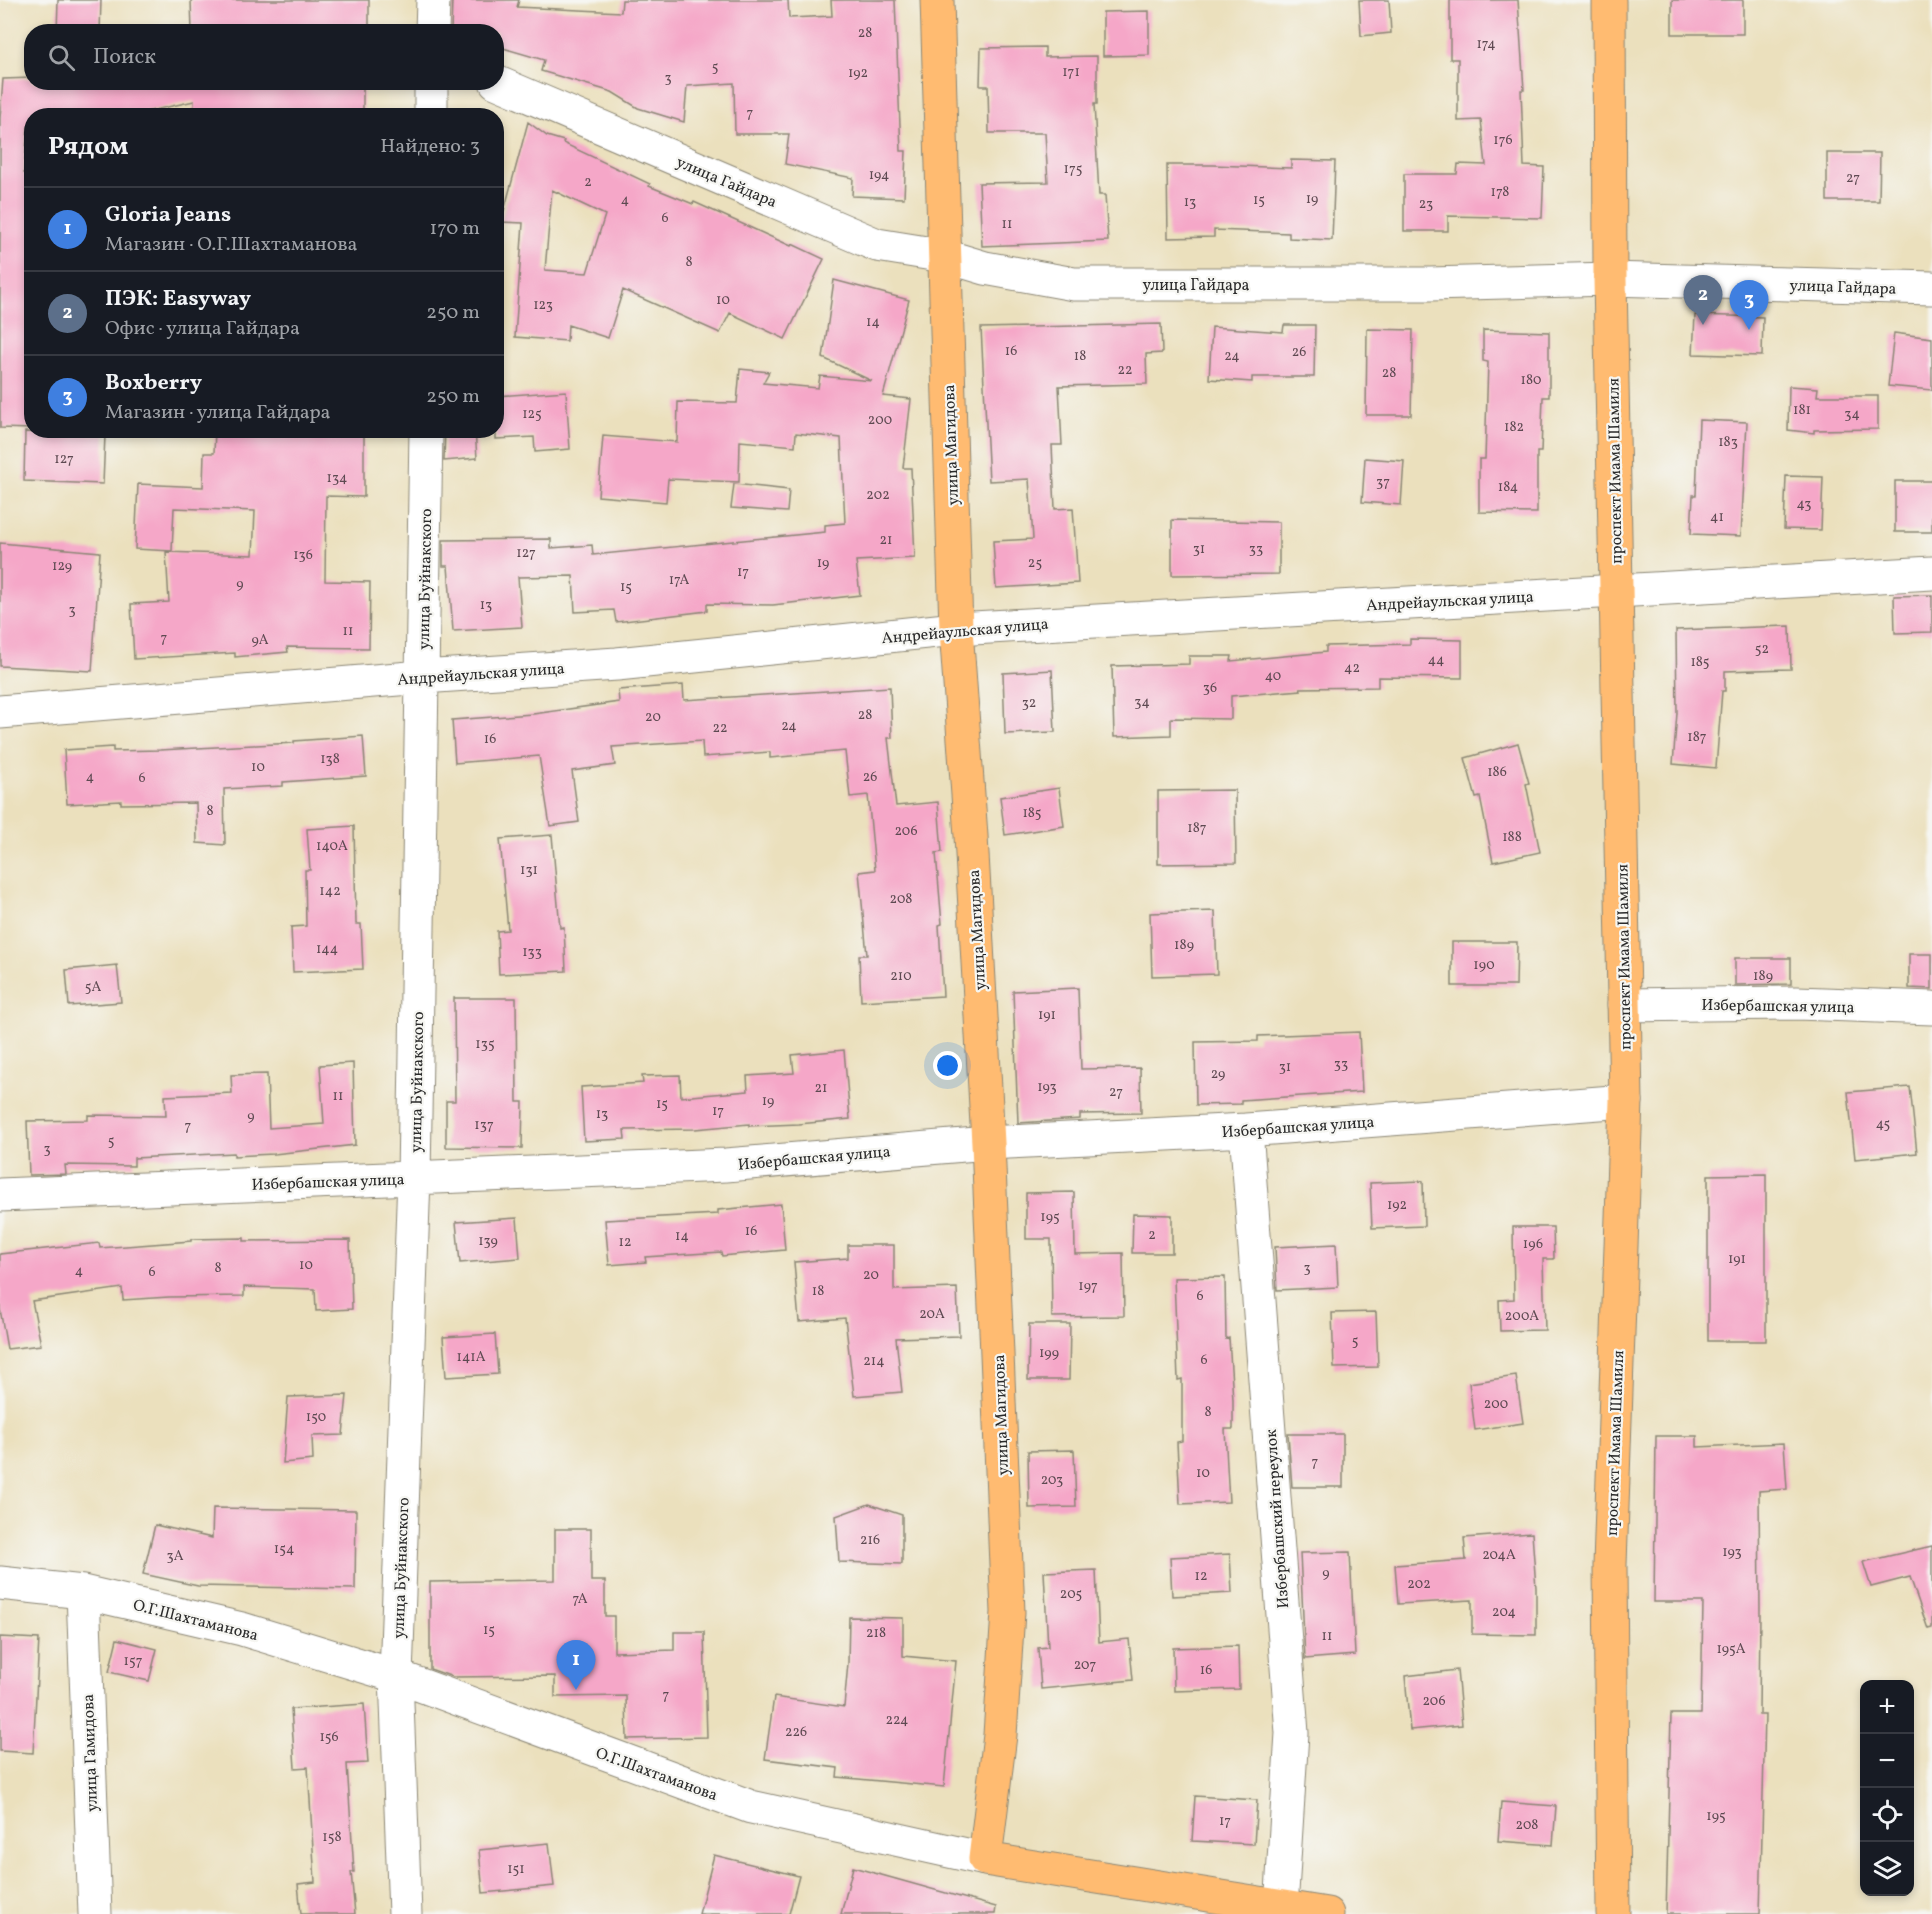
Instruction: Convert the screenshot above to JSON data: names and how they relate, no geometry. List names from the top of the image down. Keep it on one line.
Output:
{"streets":{"main road":["улица Магидова","проспект Имама Шамиля","О.Г.Шахтаманова"],"street":["улица Гайдара","улица Буйнакского","Андрейаульская улица","Избербашская улица","Избербашский переулок","улица Гамидова"]},"crossings":[["улица Гайдара","улица Магидова"],["улица Гайдара","проспект Имама Шамиля"],["улица Магидова","Андрейаульская улица"],["улица Магидова","Избербашская улица"],["улица Магидова","О.Г.Шахтаманова"],["проспект Имама Шамиля","Андрейаульская улица"],["проспект Имама Шамиля","Избербашская улица"],["улица Буйнакского","Андрейаульская улица"],["улица Буйнакского","Избербашская улица"],["улица Буйнакского","О.Г.Шахтаманова"],["Избербашская улица","Избербашский переулок"],["Избербашский переулок","О.Г.Шахтаманова"],["О.Г.Шахтаманова","улица Гамидова"]],"house_numbers":["28","174","5","171","192","3","7","176","175","194","27","2","178","19","4","15","13","23","6","11","8","10","123","14","16","26","18","24","22","28","180","181","125","34","200","182","183","127","134","37","184","202","43","41","21","31","33","127","136","19","25","129","17","17А","9","15","13","3","11","7","9А","52","44","185","42","40","36","34","32","28","20","24","22","187","16","138","10","186","4","26","6","8","185","187","206","188","140А","131","142","208","189","144","133","190","210","189","5А","191","135","33","31","29","193","21","27","11","19","15","17","13","9","45","137","7","5","3","192","195","16","2","14","139","12","196","191","10","8","3","4","6","20","197","18","6","20А","200А","5","199","141А","6","214","200","8","150","7","10","203","216","154","193","204А","3А","9","12","202","205","7А","204","15","218","11","195А","157","207","16","7","206","224","226","156","195","17","208","158","151"],"page":{"search":"Поиск","heading":["Рядом","Найдено: 3"],"list":[{"mark":"1","name":"Gloria Jeans","note":"Магазин · О.Г.Шахтаманова","value":"170 m"},{"mark":"2","name":"ПЭК: Easyway","note":"Офис · улица Гайдара","value":"250 m"},{"mark":"3","name":"Boxberry","note":"Магазин · улица Гайдара","value":"250 m"}],"pins":["2","3","1"],"map_buttons":["+","−"]}}
